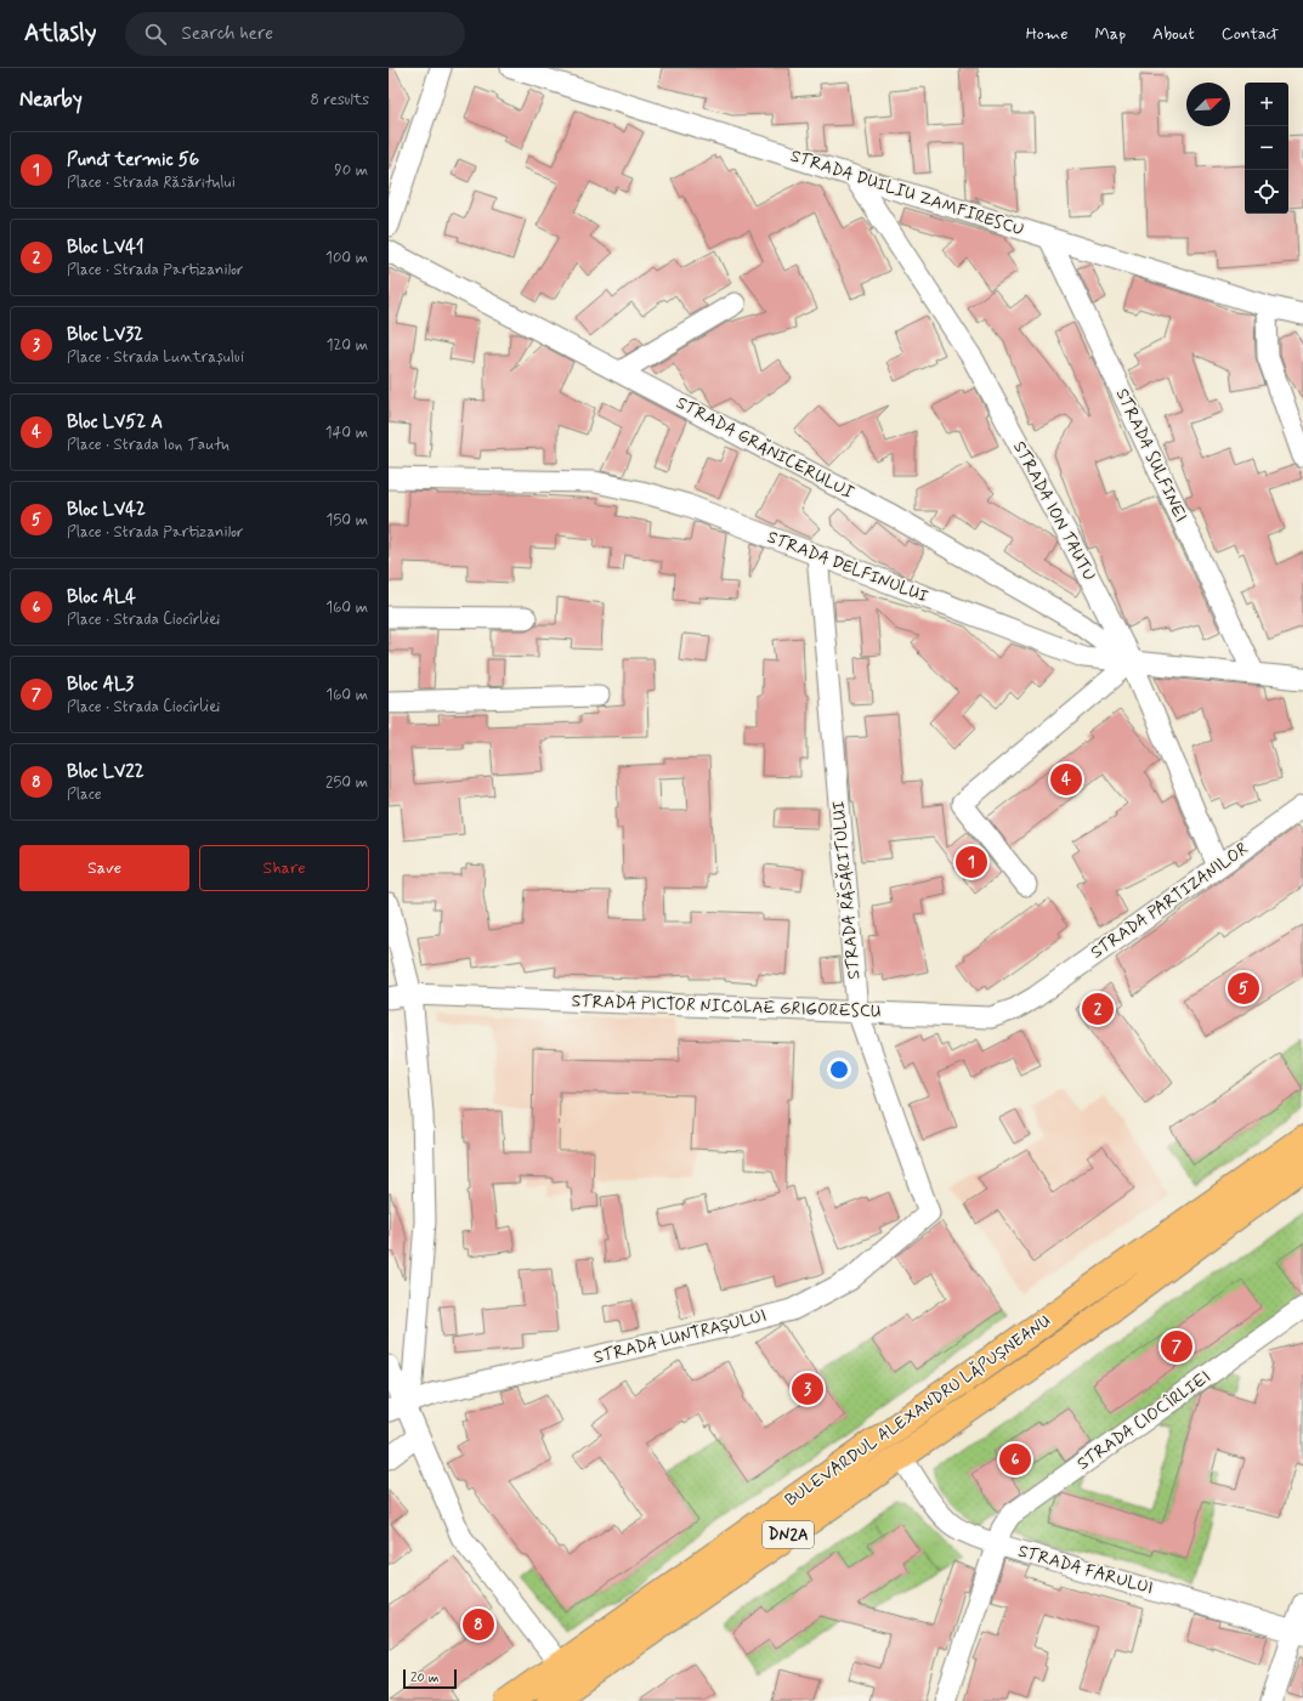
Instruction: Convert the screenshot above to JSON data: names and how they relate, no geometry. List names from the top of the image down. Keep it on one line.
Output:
{"streets":{"main road":["BULEVARDUL ALEXANDRU LĂPUȘNEANU","DN2A"],"street":["STRADA DUILIU ZAMFIRESCU","STRADA GRĂNICERULUI","STRADA SULFINEI","STRADA ION TAUTU","STRADA DELFINULUI","STRADA RĂSĂRITULUI","STRADA PARTIZANILOR","STRADA PICTOR NICOLAE GRIGORESCU","STRADA LUNTRAȘULUI","STRADA CIOCÎRLIEI","STRADA FARULUI"]},"crossings":[["STRADA DUILIU ZAMFIRESCU","STRADA SULFINEI"],["STRADA DUILIU ZAMFIRESCU","STRADA ION TAUTU"],["STRADA GRĂNICERULUI","STRADA ION TAUTU"],["STRADA GRĂNICERULUI","STRADA DELFINULUI"],["STRADA SULFINEI","STRADA DELFINULUI"],["STRADA ION TAUTU","STRADA DELFINULUI"],["STRADA ION TAUTU","STRADA PARTIZANILOR"],["STRADA DELFINULUI","STRADA RĂSĂRITULUI"],["STRADA RĂSĂRITULUI","STRADA PICTOR NICOLAE GRIGORESCU"],["STRADA RĂSĂRITULUI","STRADA LUNTRAȘULUI"],["STRADA PARTIZANILOR","STRADA PICTOR NICOLAE GRIGORESCU"],["BULEVARDUL ALEXANDRU LĂPUȘNEANU","STRADA FARULUI"],["STRADA CIOCÎRLIEI","STRADA FARULUI"]],"scale_bar":"20 m","north":"top right","page":{"header":"Atlasly","search":"Search here","nav":["Home","Map","About","Contact"],"heading":["Nearby","8 results"],"map_buttons":["+","−"],"list":[{"mark":"1","name":"Punct termic 56","note":"Place · Strada Răsăritului","value":"90 m"},{"mark":"2","name":"Bloc LV41","note":"Place · Strada Partizanilor","value":"100 m"},{"mark":"3","name":"Bloc LV32","note":"Place · Strada Luntrașului","value":"120 m"},{"mark":"4","name":"Bloc LV52 A","note":"Place · Strada Ion Tautu","value":"140 m"},{"mark":"5","name":"Bloc LV42","note":"Place · Strada Partizanilor","value":"150 m"},{"mark":"6","name":"Bloc AL4","note":"Place · Strada Ciocîrliei","value":"160 m"},{"mark":"7","name":"Bloc AL3","note":"Place · Strada Ciocîrliei","value":"160 m"},{"mark":"8","name":"Bloc LV22","note":"Place","value":"250 m"}],"pins":["4","1","5","2","7","3","6","8"],"buttons":["Save","Share"],"scale":"20 m"}}
